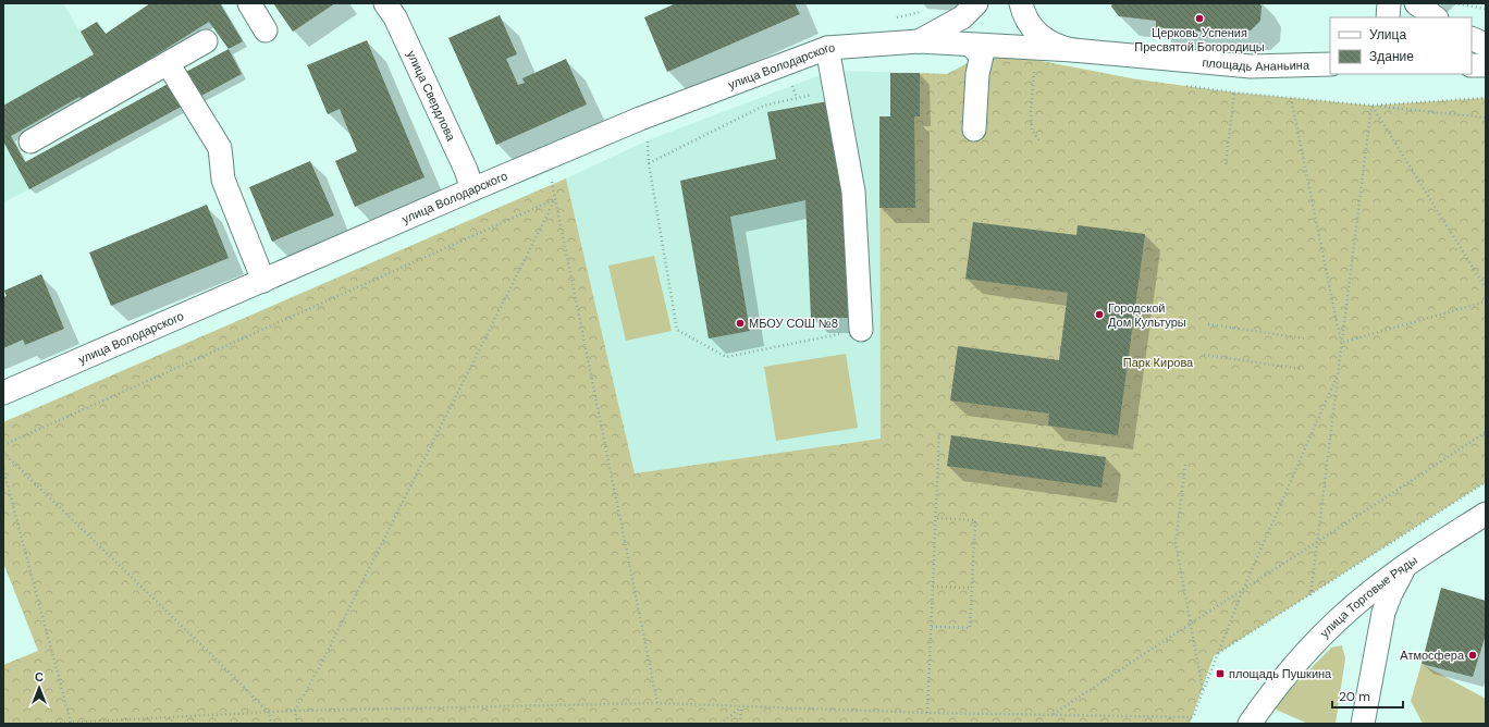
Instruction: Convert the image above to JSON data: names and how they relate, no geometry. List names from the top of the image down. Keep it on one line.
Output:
{"streets":{"street":["площадь Ананьина","улица Володарского","улица Свердлова","улица Торговые Ряды"]},"crossings":[["площадь Ананьина","улица Володарского"],["улица Володарского","улица Свердлова"]],"parks":["Парк Кирова"],"places":{"other":["Церковь Успения Пресвятой Богородицы","Городской Дом Культуры","МБОУ СОШ №8","Атмосфера"],"transit":["площадь Пушкина"]},"legend":["Улица","Здание"],"scale_bar":"20 m","north":"top"}
